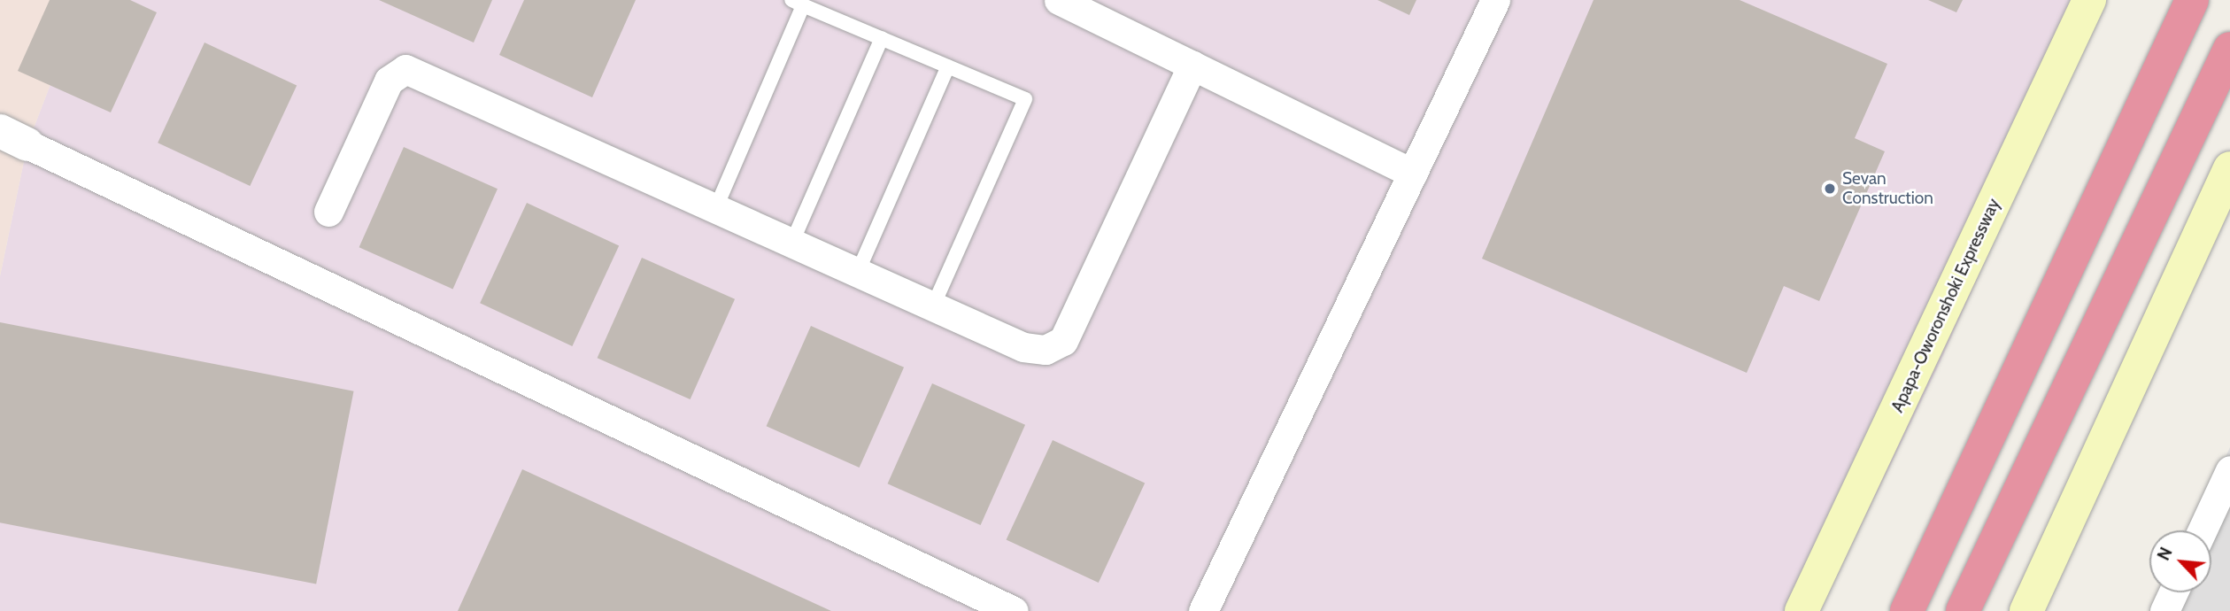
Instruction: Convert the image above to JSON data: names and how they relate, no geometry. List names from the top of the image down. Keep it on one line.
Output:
{"streets":{"main road":["Apapa-Oworonshoki Expressway"]},"places":["Sevan Construction"],"north":"top left"}
